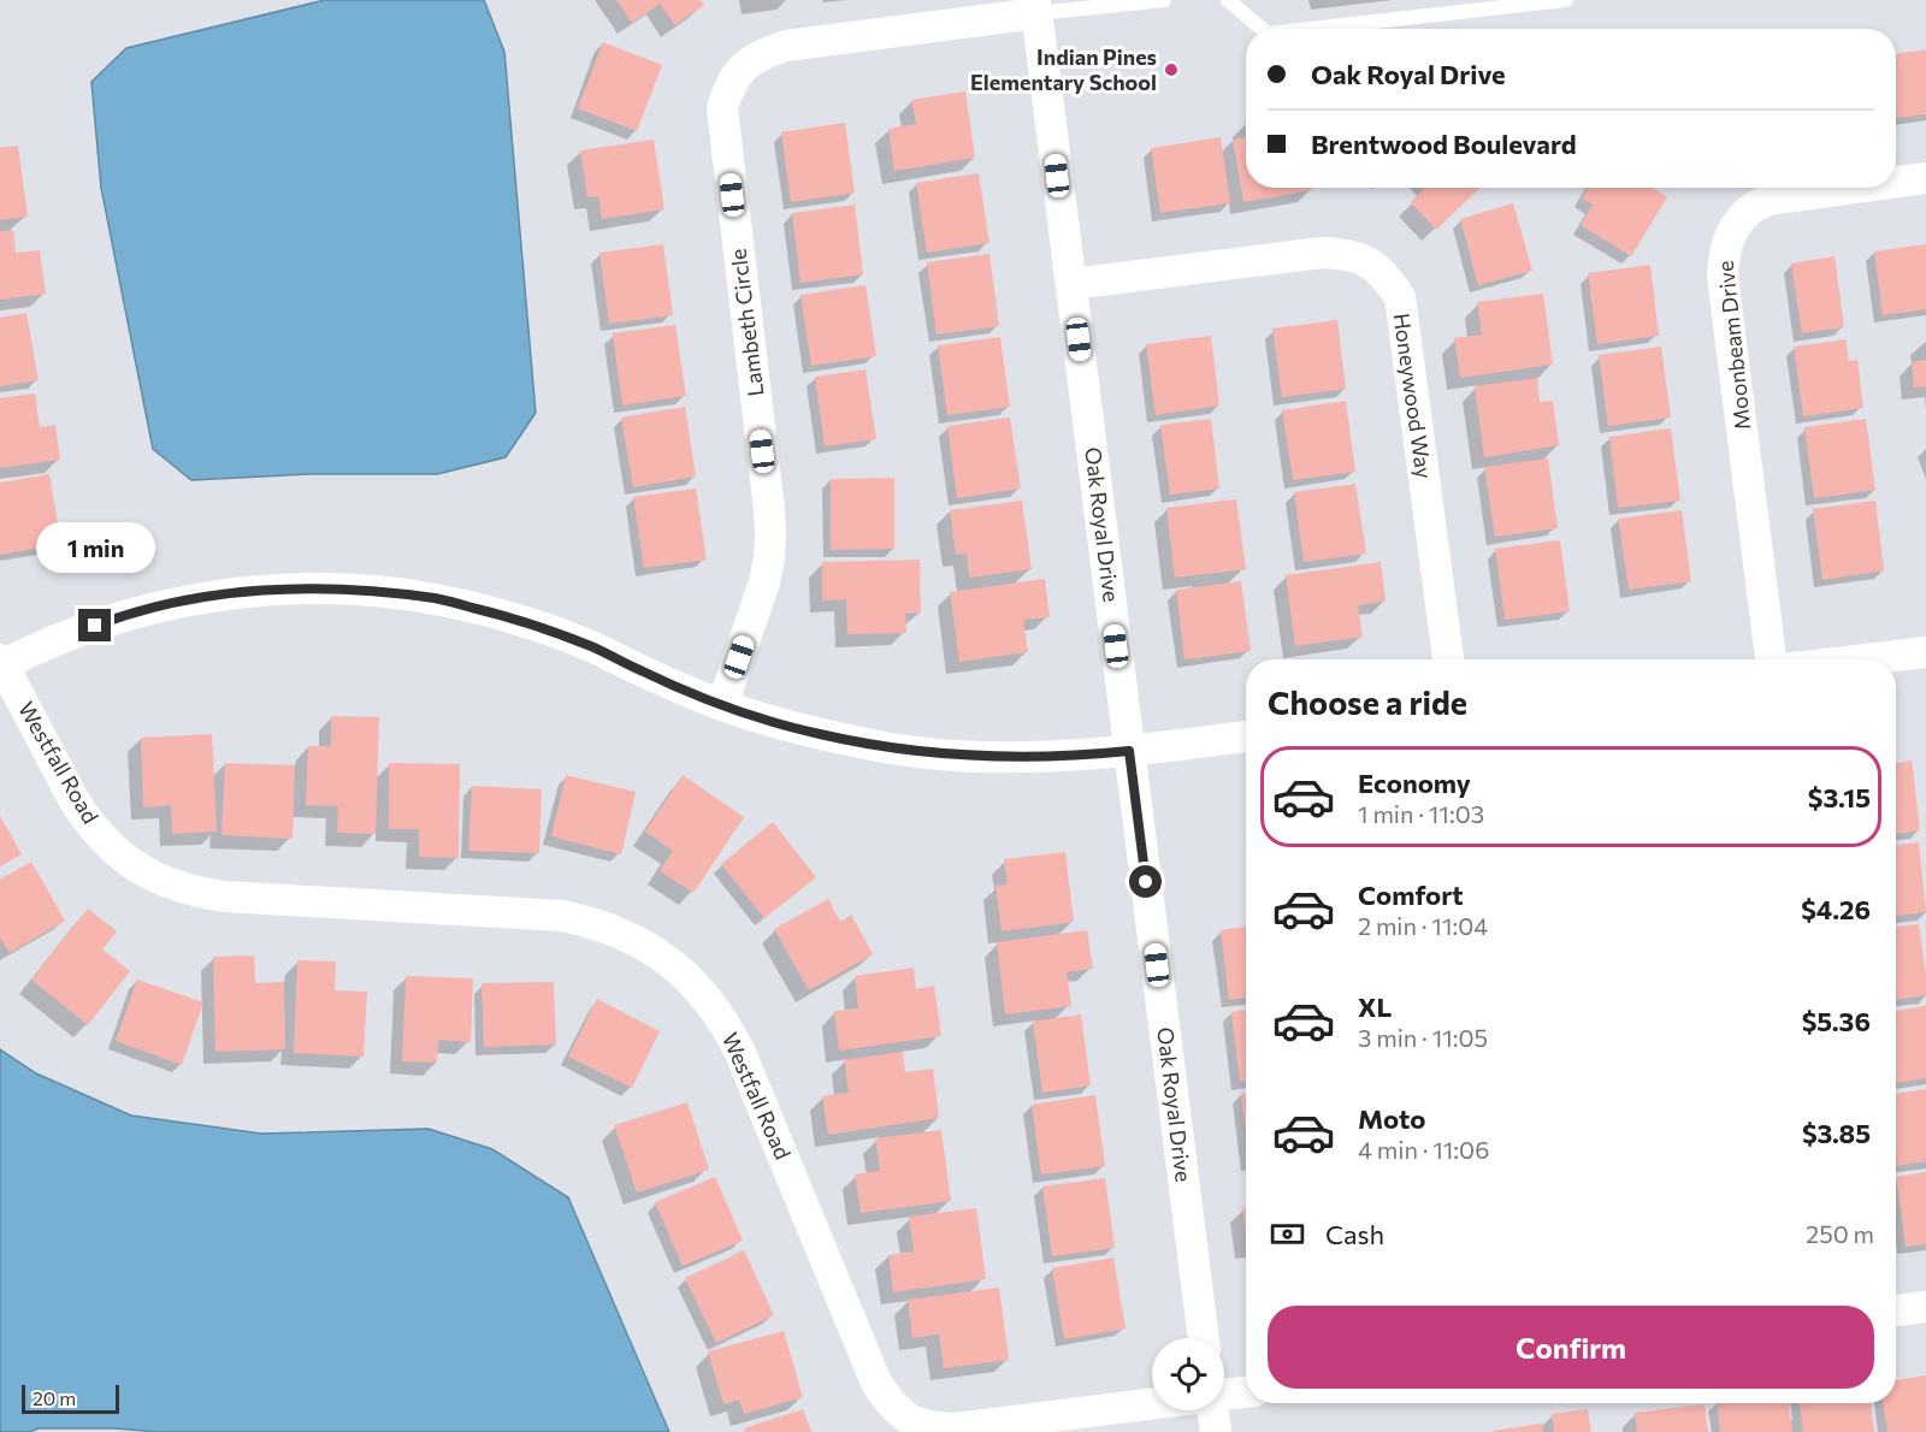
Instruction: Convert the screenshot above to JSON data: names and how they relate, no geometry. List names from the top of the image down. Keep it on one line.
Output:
{"streets":{"street":["Lambeth Circle","Moonbeam Drive","Honeywood Way","Oak Royal Drive","Westfall Road"]},"crossings":[["Lambeth Circle","Oak Royal Drive"],["Honeywood Way","Oak Royal Drive"]],"places":["Indian Pines Elementary School"],"scale_bar":"20 m","page":{"banner":["Oak Royal Drive","Brentwood Boulevard"],"bubble":"1 min","heading":"Choose a ride","list":[{"name":"Economy","note":"1 min · 11:03","value":"$3.15"},{"name":"Comfort","note":"2 min · 11:04","value":"$4.26"},{"name":"XL","note":"3 min · 11:05","value":"$5.36"},{"name":"Moto","note":"4 min · 11:06","value":"$3.85"}],"pay":["Cash","250 m"],"buttons":"Confirm","scale":"20 m"}}
